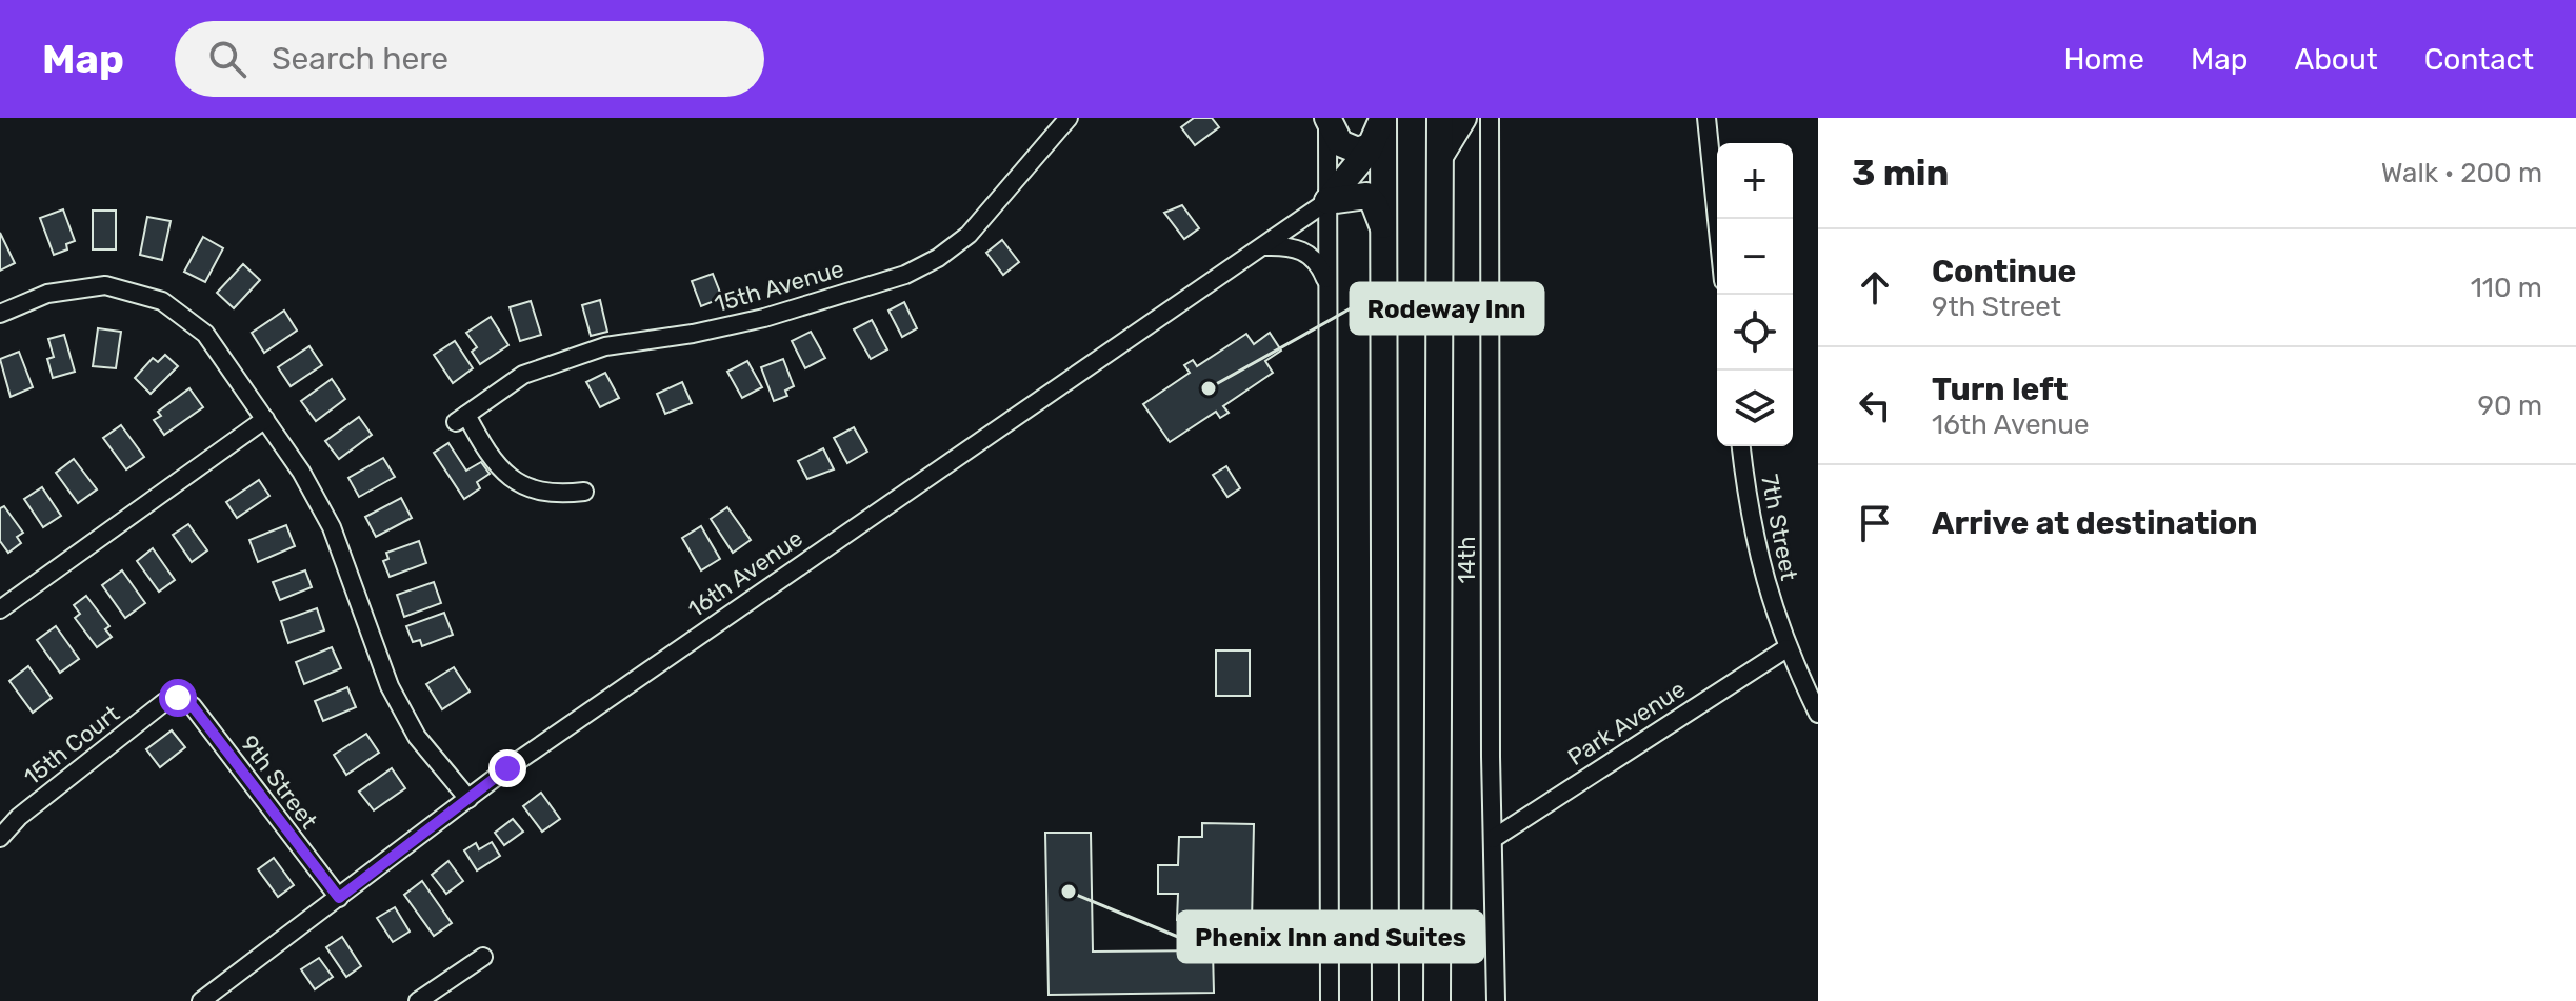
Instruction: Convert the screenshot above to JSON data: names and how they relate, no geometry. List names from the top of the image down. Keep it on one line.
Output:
{"streets":{"street":["15th Avenue","7th Street","14th","16th Avenue","Park Avenue","15th Court","9th Street"]},"crossings":[["7th Street","Park Avenue"],["14th","Park Avenue"],["16th Avenue","9th Street"],["15th Court","9th Street"]],"places":["Rodeway Inn","Phenix Inn and Suites"],"page":{"header":"Map","search":"Search here","nav":["Home","Map","About","Contact"],"heading":["3 min","Walk · 200 m"],"map_buttons":["+","−"],"list":[["Continue","9th Street","110 m"],["Turn left","16th Avenue","90 m"],"Arrive at destination"]}}
